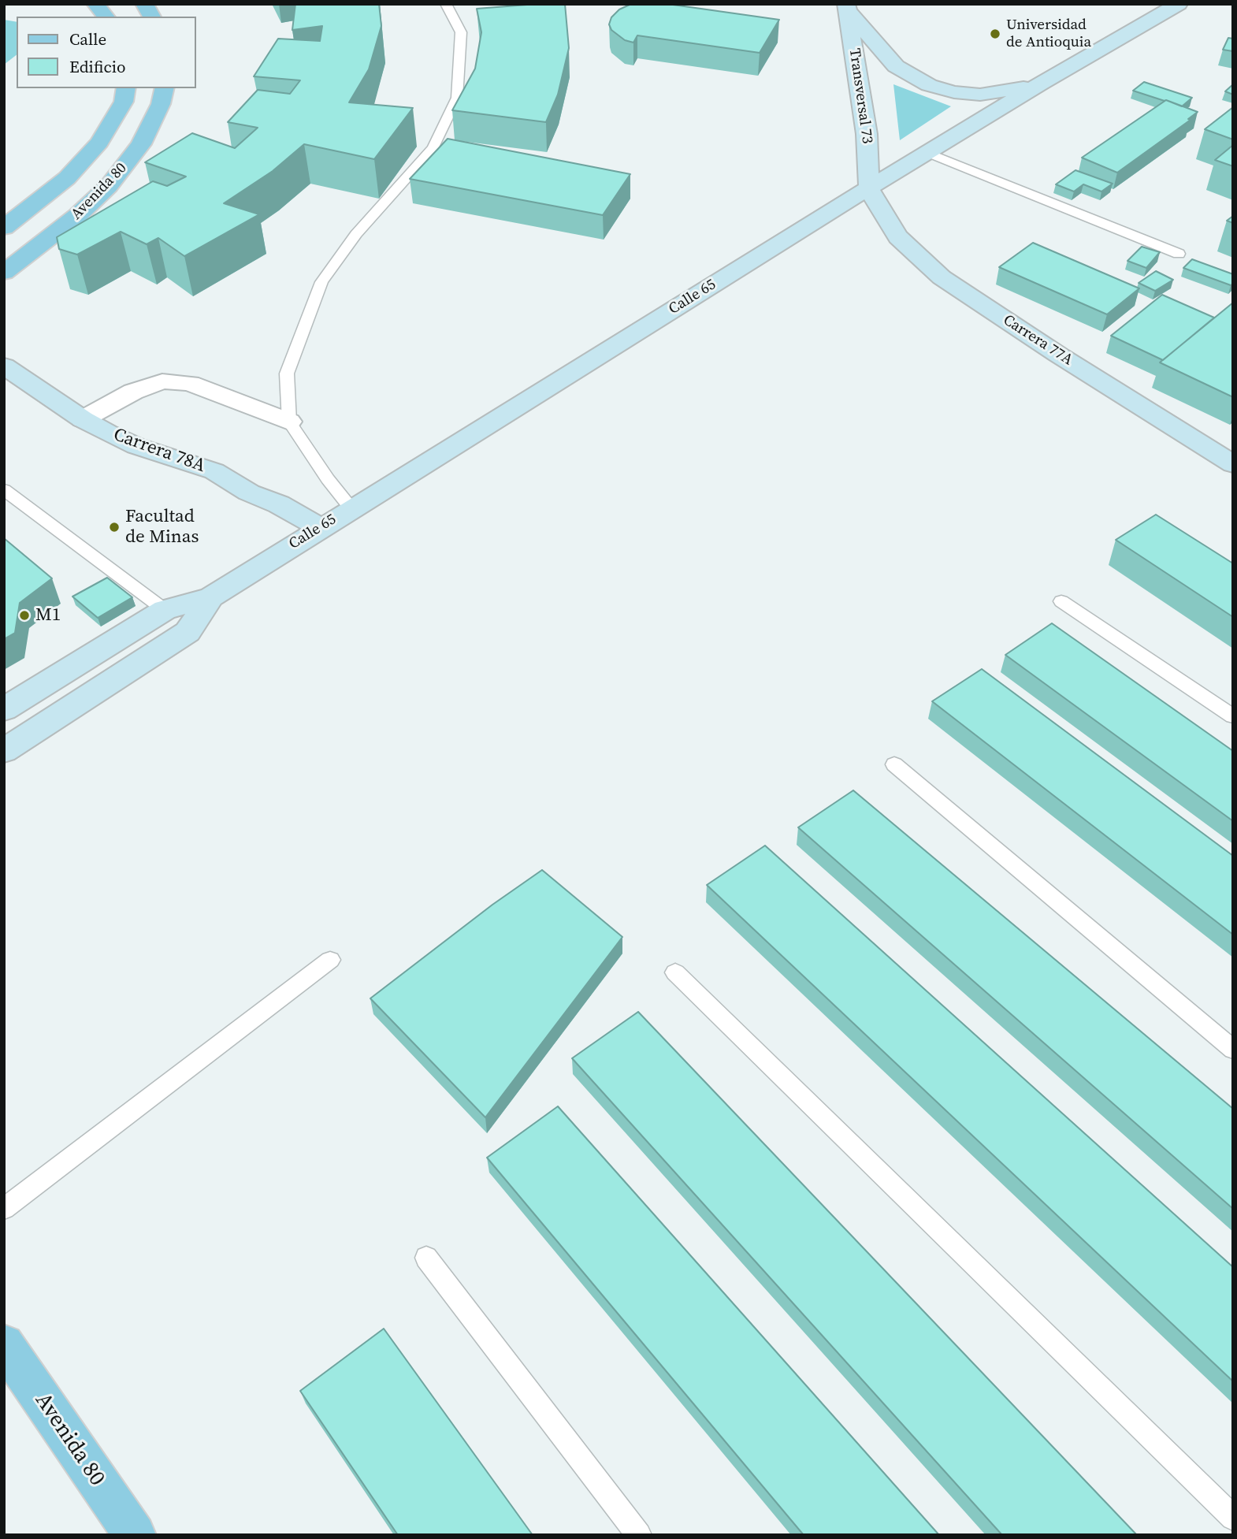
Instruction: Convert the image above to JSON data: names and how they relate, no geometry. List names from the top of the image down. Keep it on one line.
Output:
{"streets":{"main road":["Transversal 73","Avenida 80","Calle 65","Carrera 77A","Carrera 78A"]},"crossings":[["Transversal 73","Calle 65"],["Transversal 73","Carrera 77A"],["Calle 65","Carrera 77A"],["Calle 65","Carrera 78A"]],"places":["Universidad de Antioquia","Facultad de Minas","M1"],"legend":["Calle","Edificio"]}
